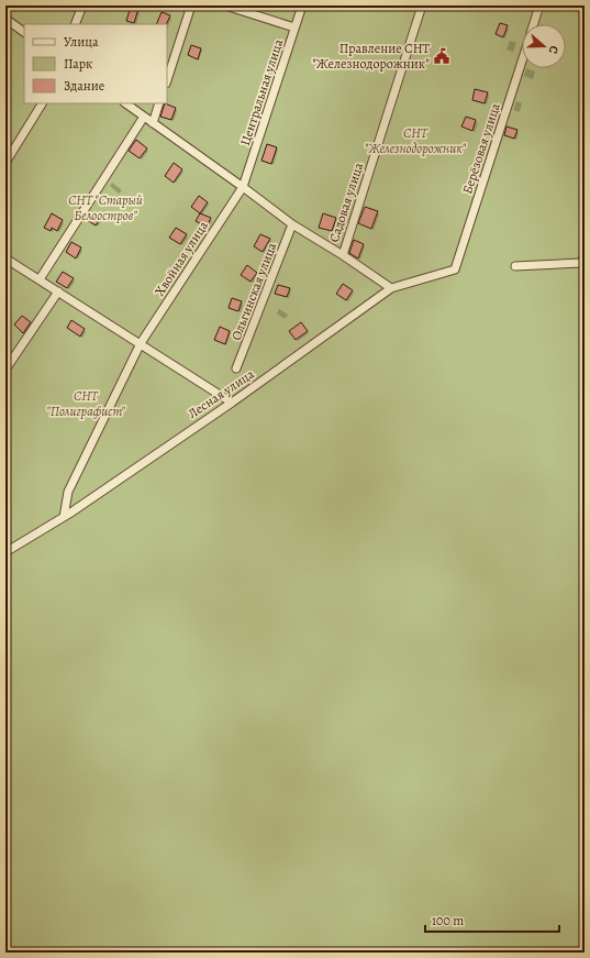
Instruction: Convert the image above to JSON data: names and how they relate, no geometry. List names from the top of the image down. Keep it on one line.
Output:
{"streets":{"street":["Центральная улица","Берёзовая улица","Садовая улица","Хвойная улица","Ольгинская улица","Лесная улица"]},"crossings":[["Центральная улица","Хвойная улица"],["Берёзовая улица","Лесная улица"],["Хвойная улица","Лесная улица"]],"parks":["СНТ \"Железнодорожник\"","СНТ \"Старый Белоостров\"","СНТ \"Полиграфист\""],"places":{"public building":["Правление СНТ \"Железнодорожник\""]},"legend":["Улица","Парк","Здание"],"scale_bar":"100 m","north":"right"}
